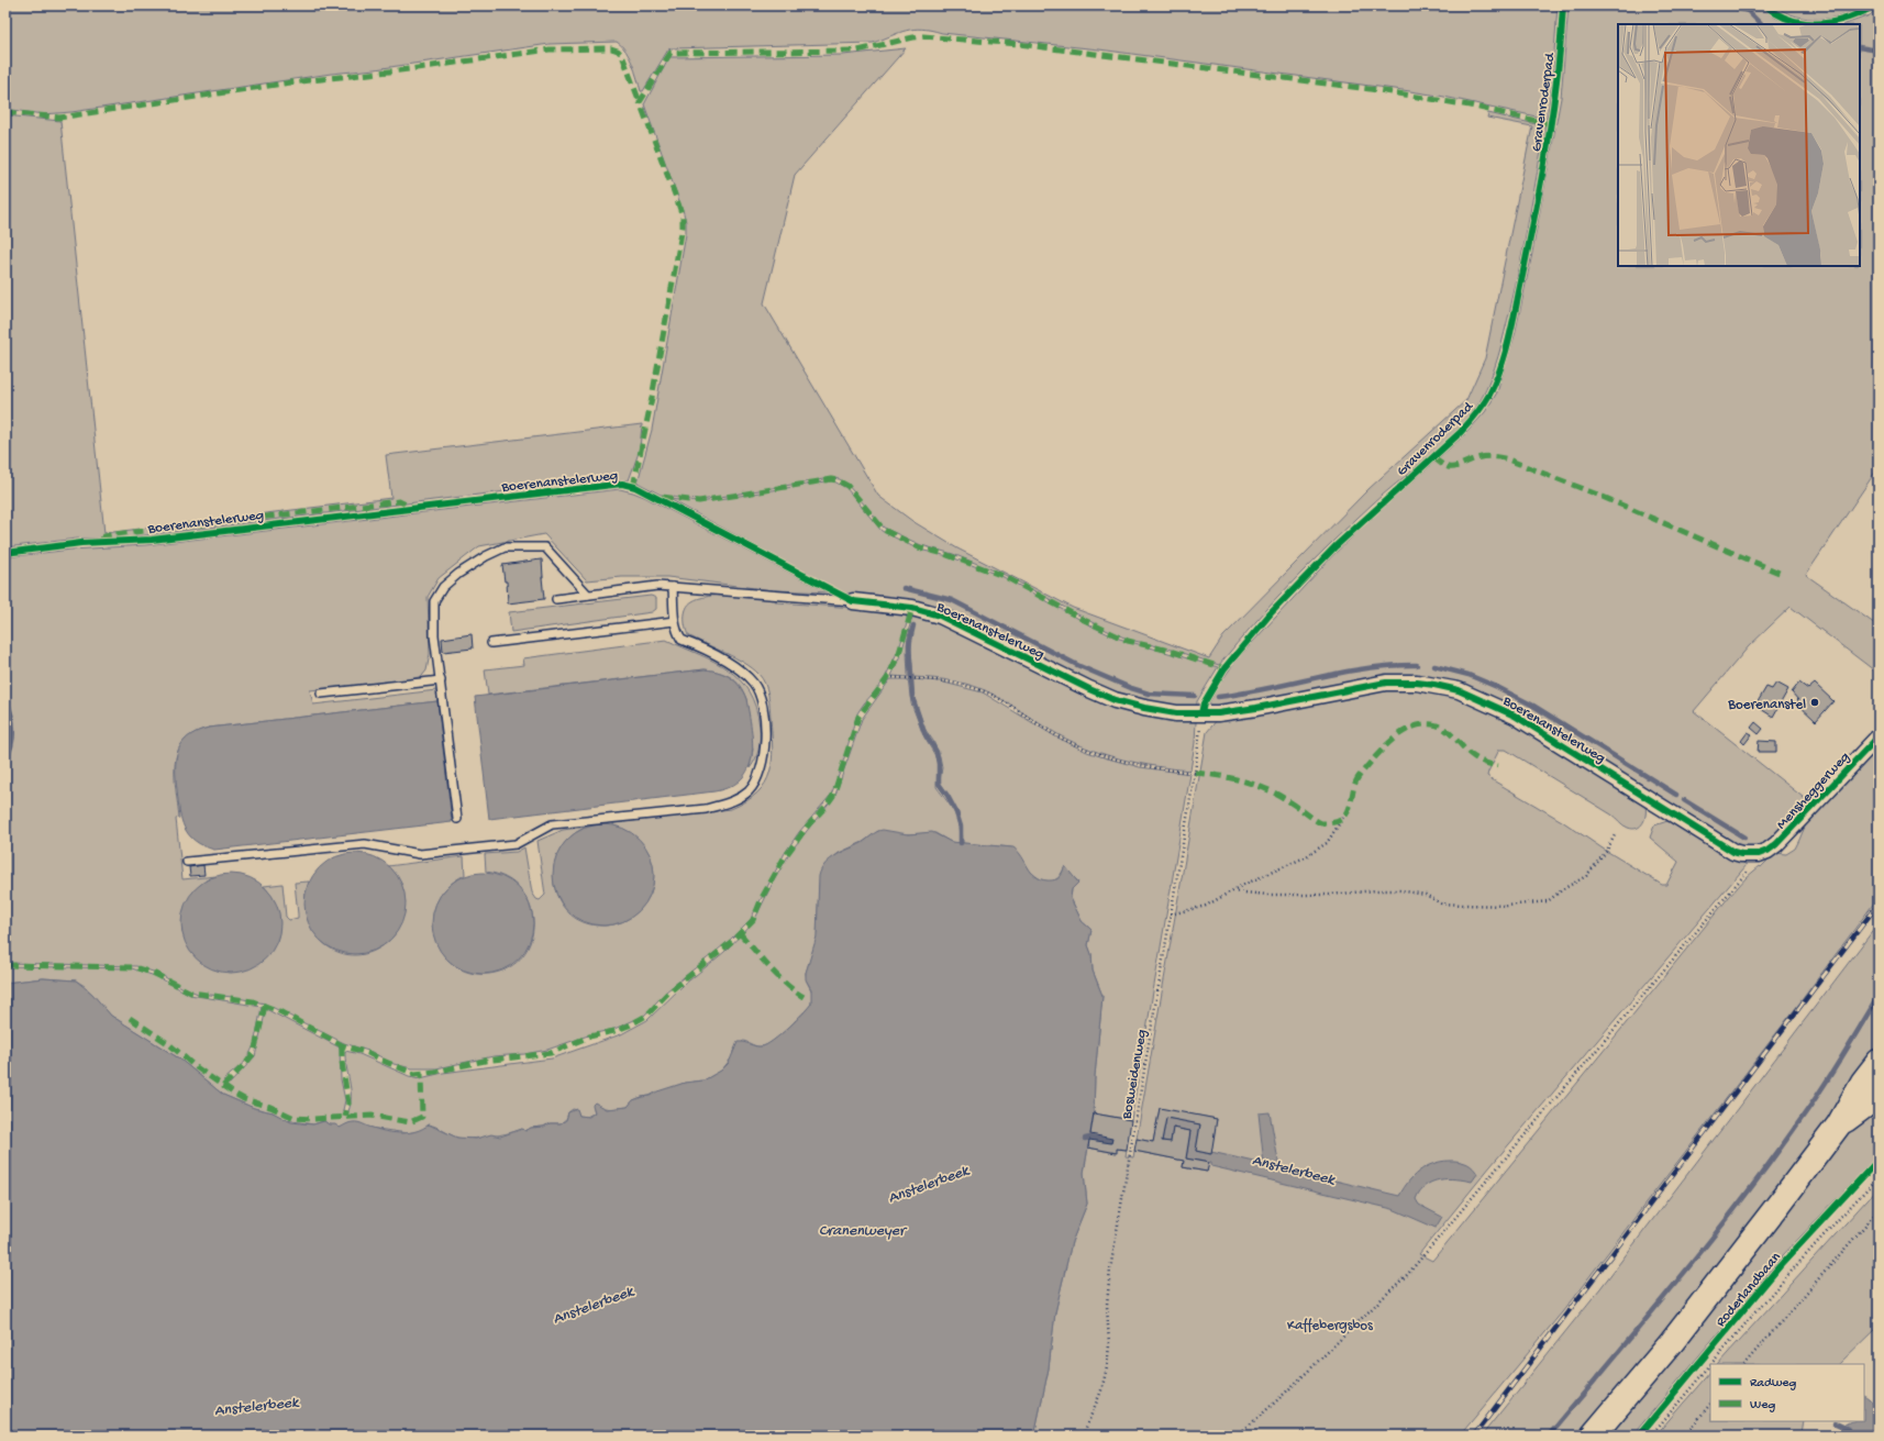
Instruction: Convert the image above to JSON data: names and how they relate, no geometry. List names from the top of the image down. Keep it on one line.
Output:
{"streets":{"main road":["Roderlandbaan"],"street":["Boerenanstelerweg","Mensheggerweg"],"path":["Bosweidenweg"],"cycle path":["Gravenroderpad"]},"crossings":[["Boerenanstelerweg","Mensheggerweg"],["Boerenanstelerweg","Bosweidenweg"]],"water":["Anstelerbeek","Cranenweyer"],"parks":["Kaffebergsbos"],"places":["Boerenanstel"],"legend":["Radweg","Weg"]}
